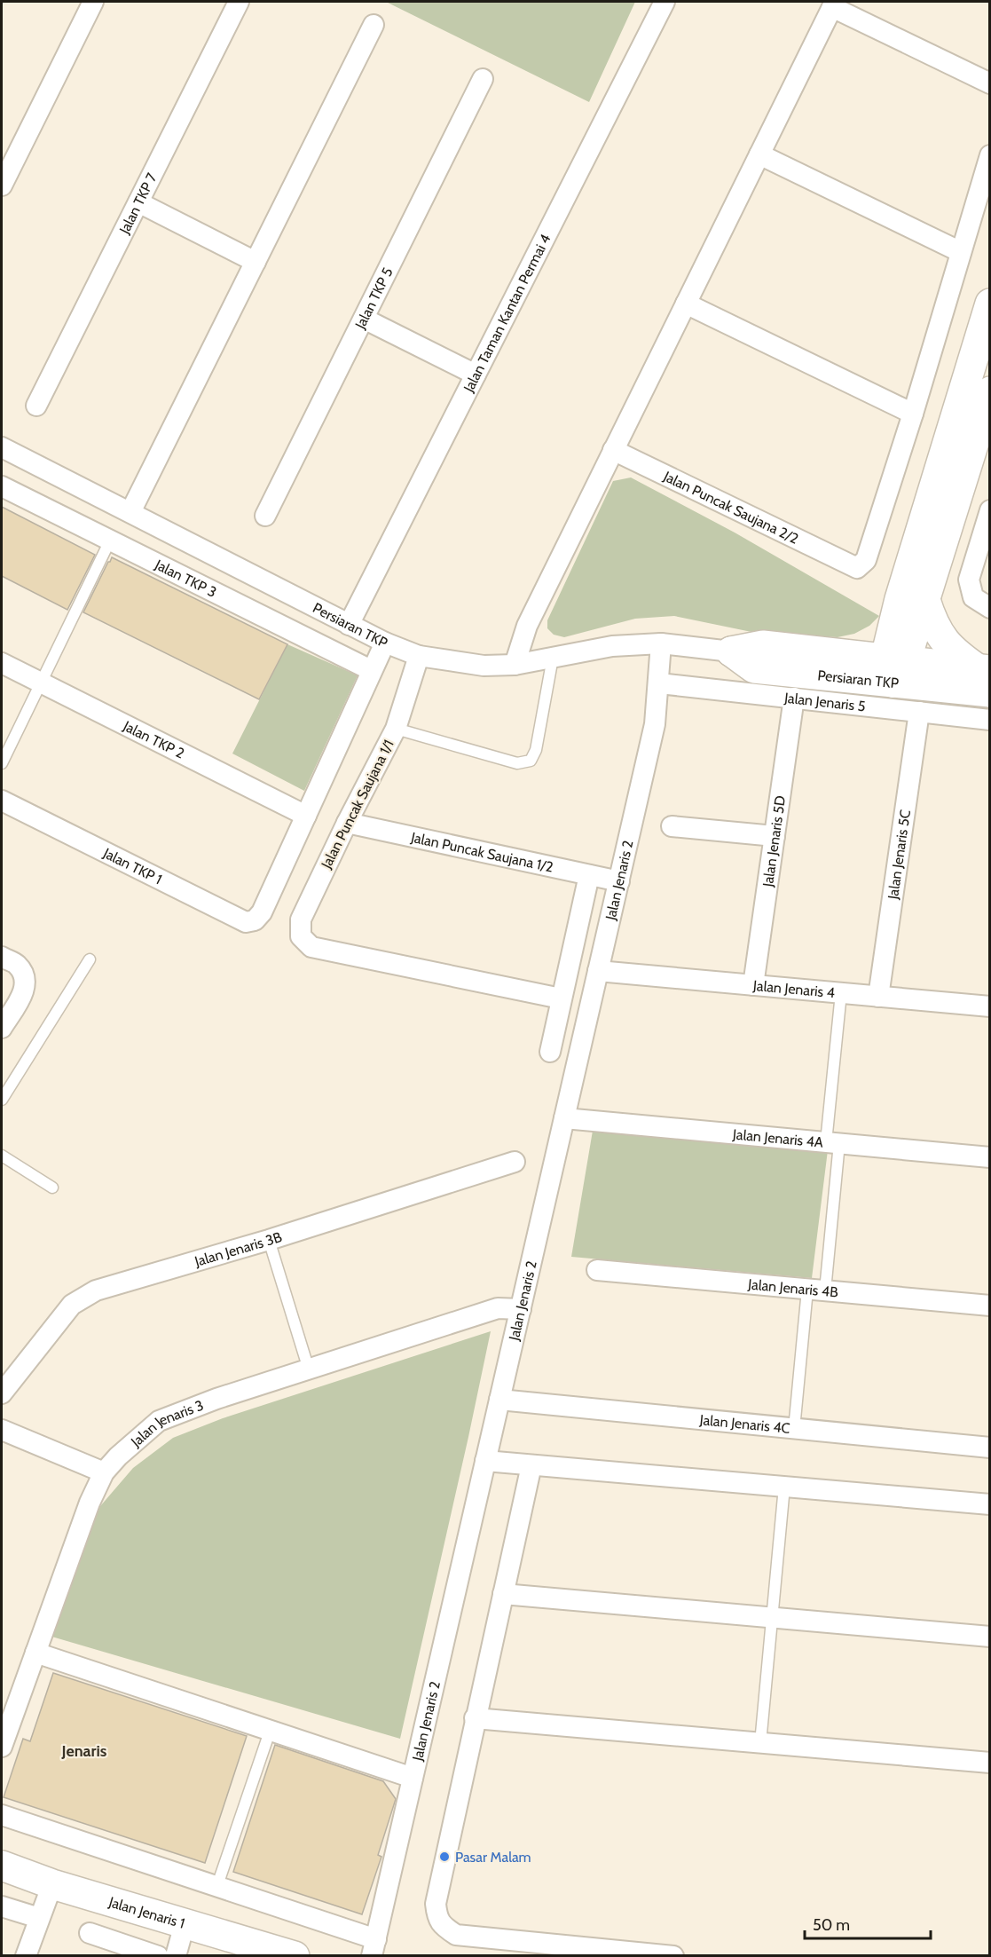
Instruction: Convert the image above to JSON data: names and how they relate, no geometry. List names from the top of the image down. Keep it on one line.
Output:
{"streets":{"street":["Jalan TKP 7","Jalan TKP 5","Jalan Taman Kantan Permai 4","Jalan Puncak Saujana 2/2","Jalan TKP 3","Persiaran TKP","Jalan Jenaris 5","Jalan TKP 2","Jalan Puncak Saujana 1/1","Jalan Jenaris 5D","Jalan Puncak Saujana 1/2","Jalan Jenaris 5C","Jalan TKP 1","Jalan Jenaris 2","Jalan Jenaris 4","Jalan Jenaris 4A","Jalan Jenaris 3B","Jalan Jenaris 4B","Jalan Jenaris 4C","Jalan Jenaris 3","Jalan Jenaris 1"]},"crossings":[["Jalan Taman Kantan Permai 4","Persiaran TKP"],["Persiaran TKP","Jalan Puncak Saujana 1/1"],["Persiaran TKP","Jalan Jenaris 2"],["Jalan Jenaris 5","Jalan Jenaris 5D"],["Jalan Jenaris 5","Jalan Jenaris 5C"],["Jalan Jenaris 5","Jalan Jenaris 2"],["Jalan TKP 2","Jalan TKP 1"],["Jalan Puncak Saujana 1/1","Jalan Puncak Saujana 1/2"],["Jalan Jenaris 5D","Jalan Jenaris 4"],["Jalan Puncak Saujana 1/2","Jalan Jenaris 2"],["Jalan Jenaris 5C","Jalan Jenaris 4"],["Jalan Jenaris 2","Jalan Jenaris 4"],["Jalan Jenaris 2","Jalan Jenaris 4A"],["Jalan Jenaris 2","Jalan Jenaris 4C"],["Jalan Jenaris 2","Jalan Jenaris 3"]],"districts":["Jenaris"],"places":["Pasar Malam"],"scale_bar":"50 m"}
